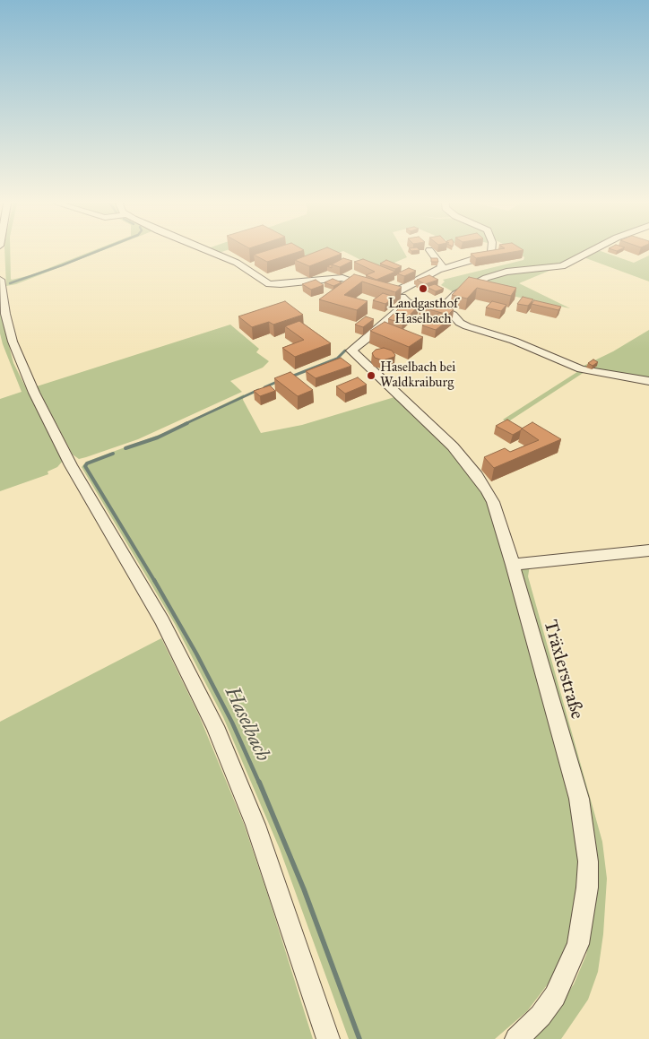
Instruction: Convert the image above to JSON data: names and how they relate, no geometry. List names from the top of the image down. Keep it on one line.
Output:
{"streets":{"street":["Träxlerstraße"]},"water":["Haselbach"],"places":["Landgasthof Haselbach","Haselbach bei Waldkraiburg"]}
